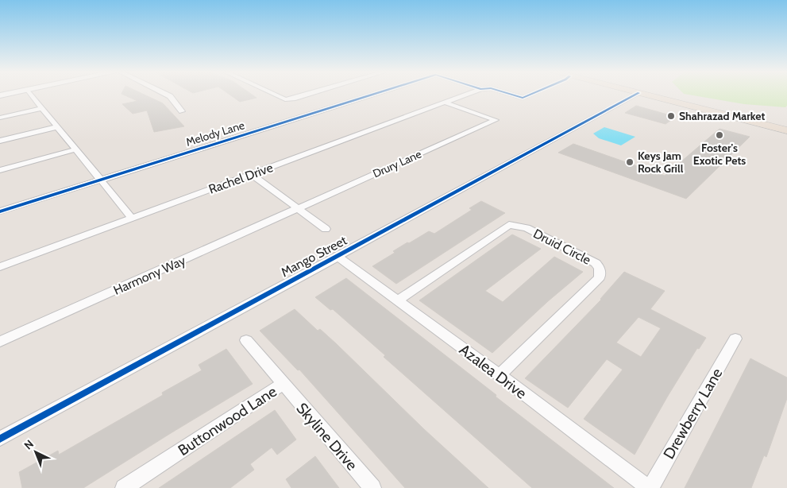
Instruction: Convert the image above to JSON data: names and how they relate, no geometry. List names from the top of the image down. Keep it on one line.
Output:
{"streets":{"street":["Melody Lane","Drury Lane","Rachel Drive","Druid Circle","Mango Street","Harmony Way","Azalea Drive","Drewberry Lane","Buttonwood Lane","Skyline Drive"]},"crossings":[["Drury Lane","Rachel Drive"],["Drury Lane","Harmony Way"],["Druid Circle","Azalea Drive"],["Mango Street","Azalea Drive"],["Azalea Drive","Drewberry Lane"],["Buttonwood Lane","Skyline Drive"]],"places":["Shahrazad Market","Foster's Exotic Pets","Keys Jam Rock Grill"],"north":"top left"}
